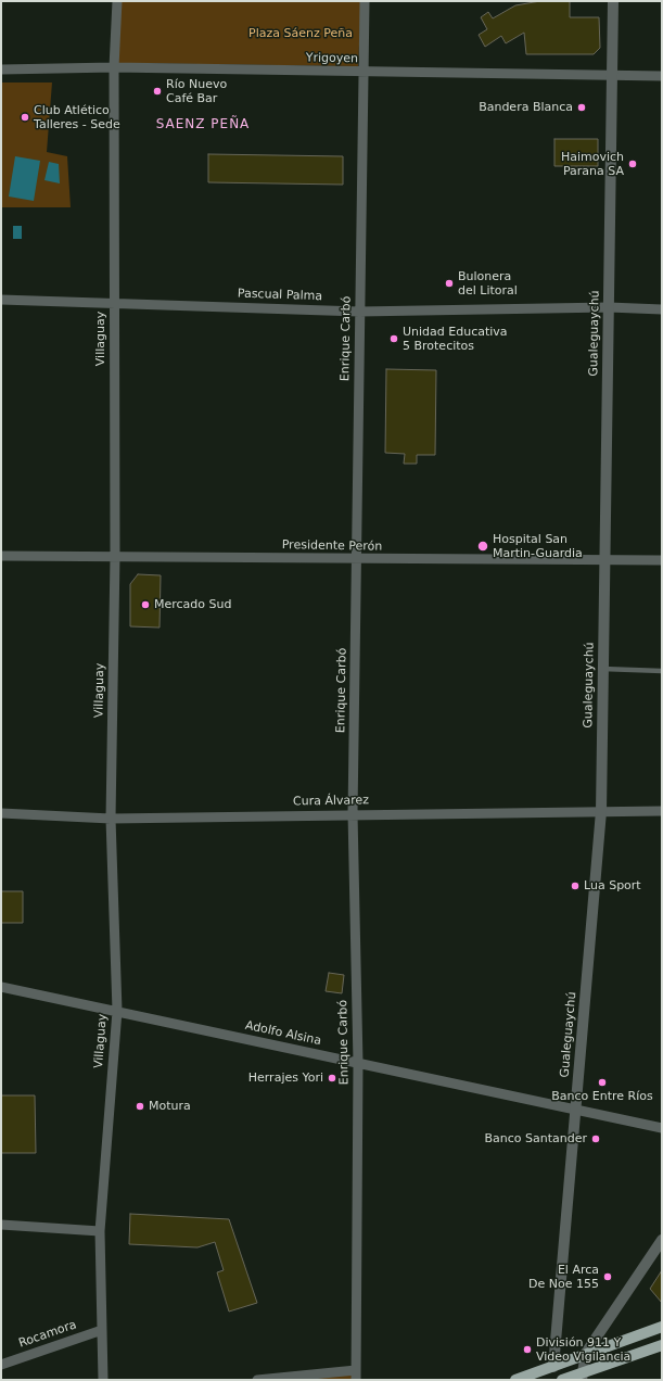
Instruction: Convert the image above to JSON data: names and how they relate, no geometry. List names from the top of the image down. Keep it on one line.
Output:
{"streets":{"street":["Yrigoyen","Pascual Palma","Gualeguaychú","Villaguay","Enrique Carbó","Presidente Perón","Cura Álvarez","Adolfo Alsina","Rocamora"]},"crossings":[["Yrigoyen","Gualeguaychú"],["Yrigoyen","Villaguay"],["Yrigoyen","Enrique Carbó"],["Pascual Palma","Gualeguaychú"],["Pascual Palma","Villaguay"],["Pascual Palma","Enrique Carbó"],["Gualeguaychú","Presidente Perón"],["Gualeguaychú","Cura Álvarez"],["Gualeguaychú","Adolfo Alsina"],["Villaguay","Presidente Perón"],["Villaguay","Cura Álvarez"],["Villaguay","Adolfo Alsina"],["Villaguay","Rocamora"],["Enrique Carbó","Presidente Perón"],["Enrique Carbó","Cura Álvarez"],["Enrique Carbó","Adolfo Alsina"]],"districts":["SAENZ PEÑA"],"parks":["Plaza Sáenz Peña"],"places":["Río Nuevo Café Bar","Bandera Blanca","Club Atlético Talleres - Sede","Haimovich Parana SA","Bulonera del Litoral","Unidad Educativa 5 Brotecitos","Hospital San Martin-Guardia","Mercado Sud","Lua Sport","Herrajes Yori","Banco Entre Ríos","Motura","Banco Santander","El Arca De Noe 155","División 911 Y Video Vigilancia"]}
